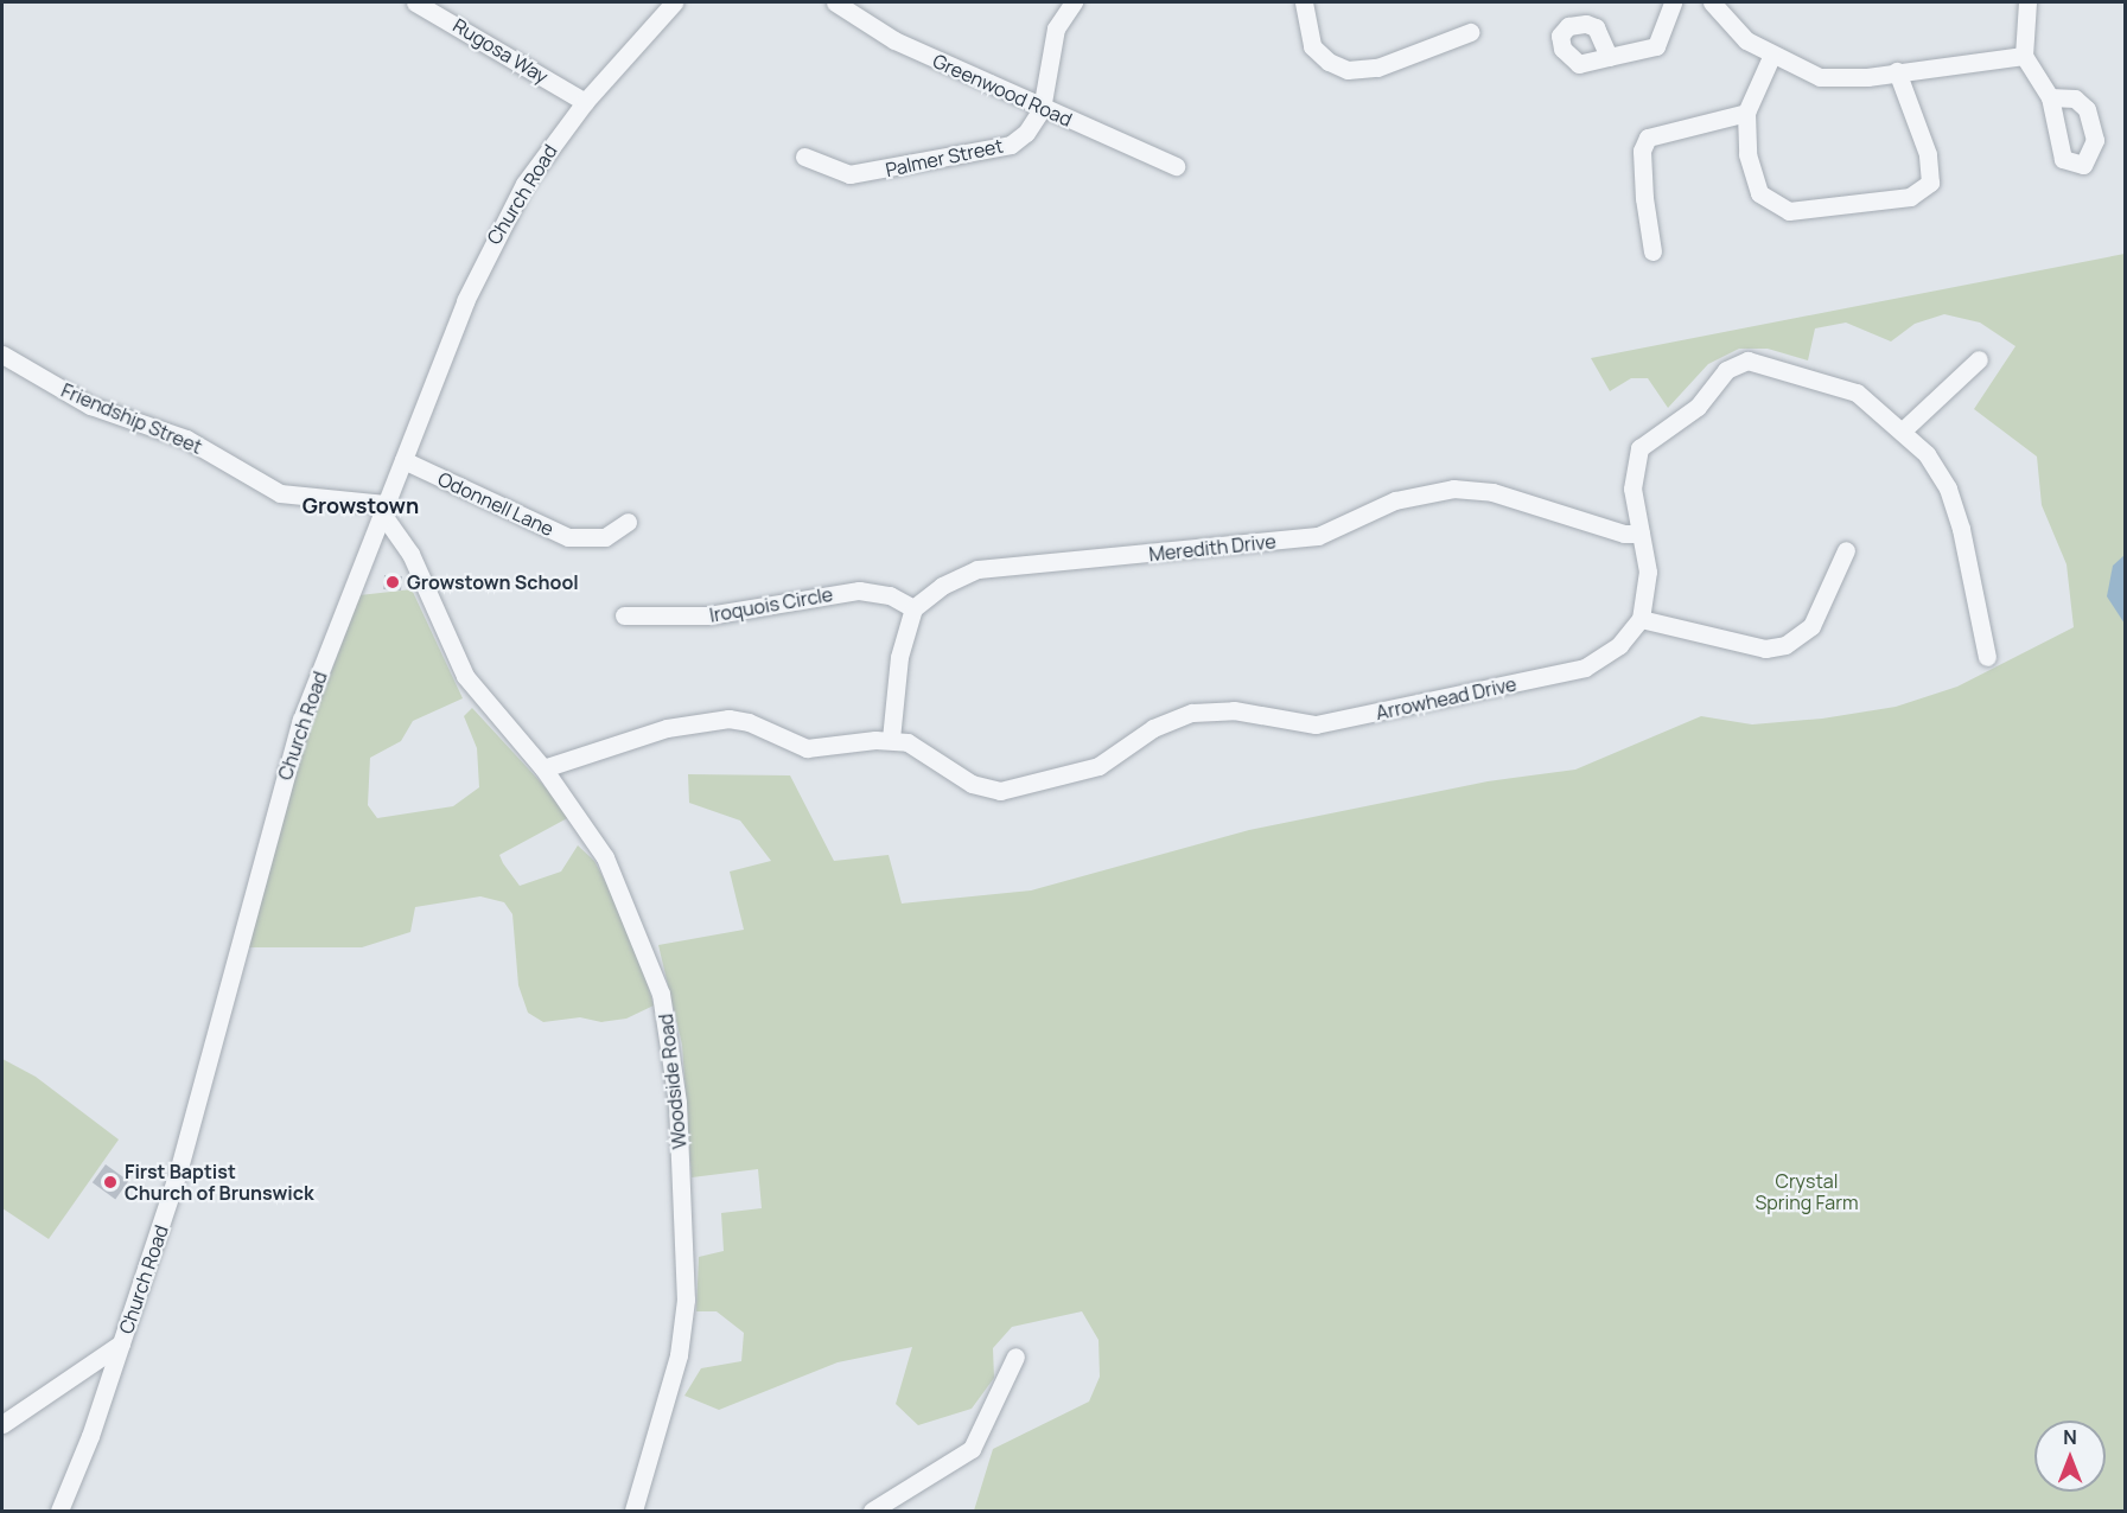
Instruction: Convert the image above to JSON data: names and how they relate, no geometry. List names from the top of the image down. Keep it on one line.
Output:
{"streets":{"street":["Rugosa Way","Greenwood Road","Palmer Street","Church Road","Friendship Street","Odonnell Lane","Meredith Drive","Iroquois Circle","Arrowhead Drive","Woodside Road"]},"crossings":[["Rugosa Way","Church Road"],["Greenwood Road","Palmer Street"],["Church Road","Friendship Street"],["Church Road","Odonnell Lane"],["Church Road","Woodside Road"],["Friendship Street","Woodside Road"],["Meredith Drive","Iroquois Circle"],["Arrowhead Drive","Woodside Road"]],"districts":["Growstown"],"parks":["Crystal Spring Farm"],"places":["Growstown School","First Baptist Church of Brunswick"],"north":"top"}
